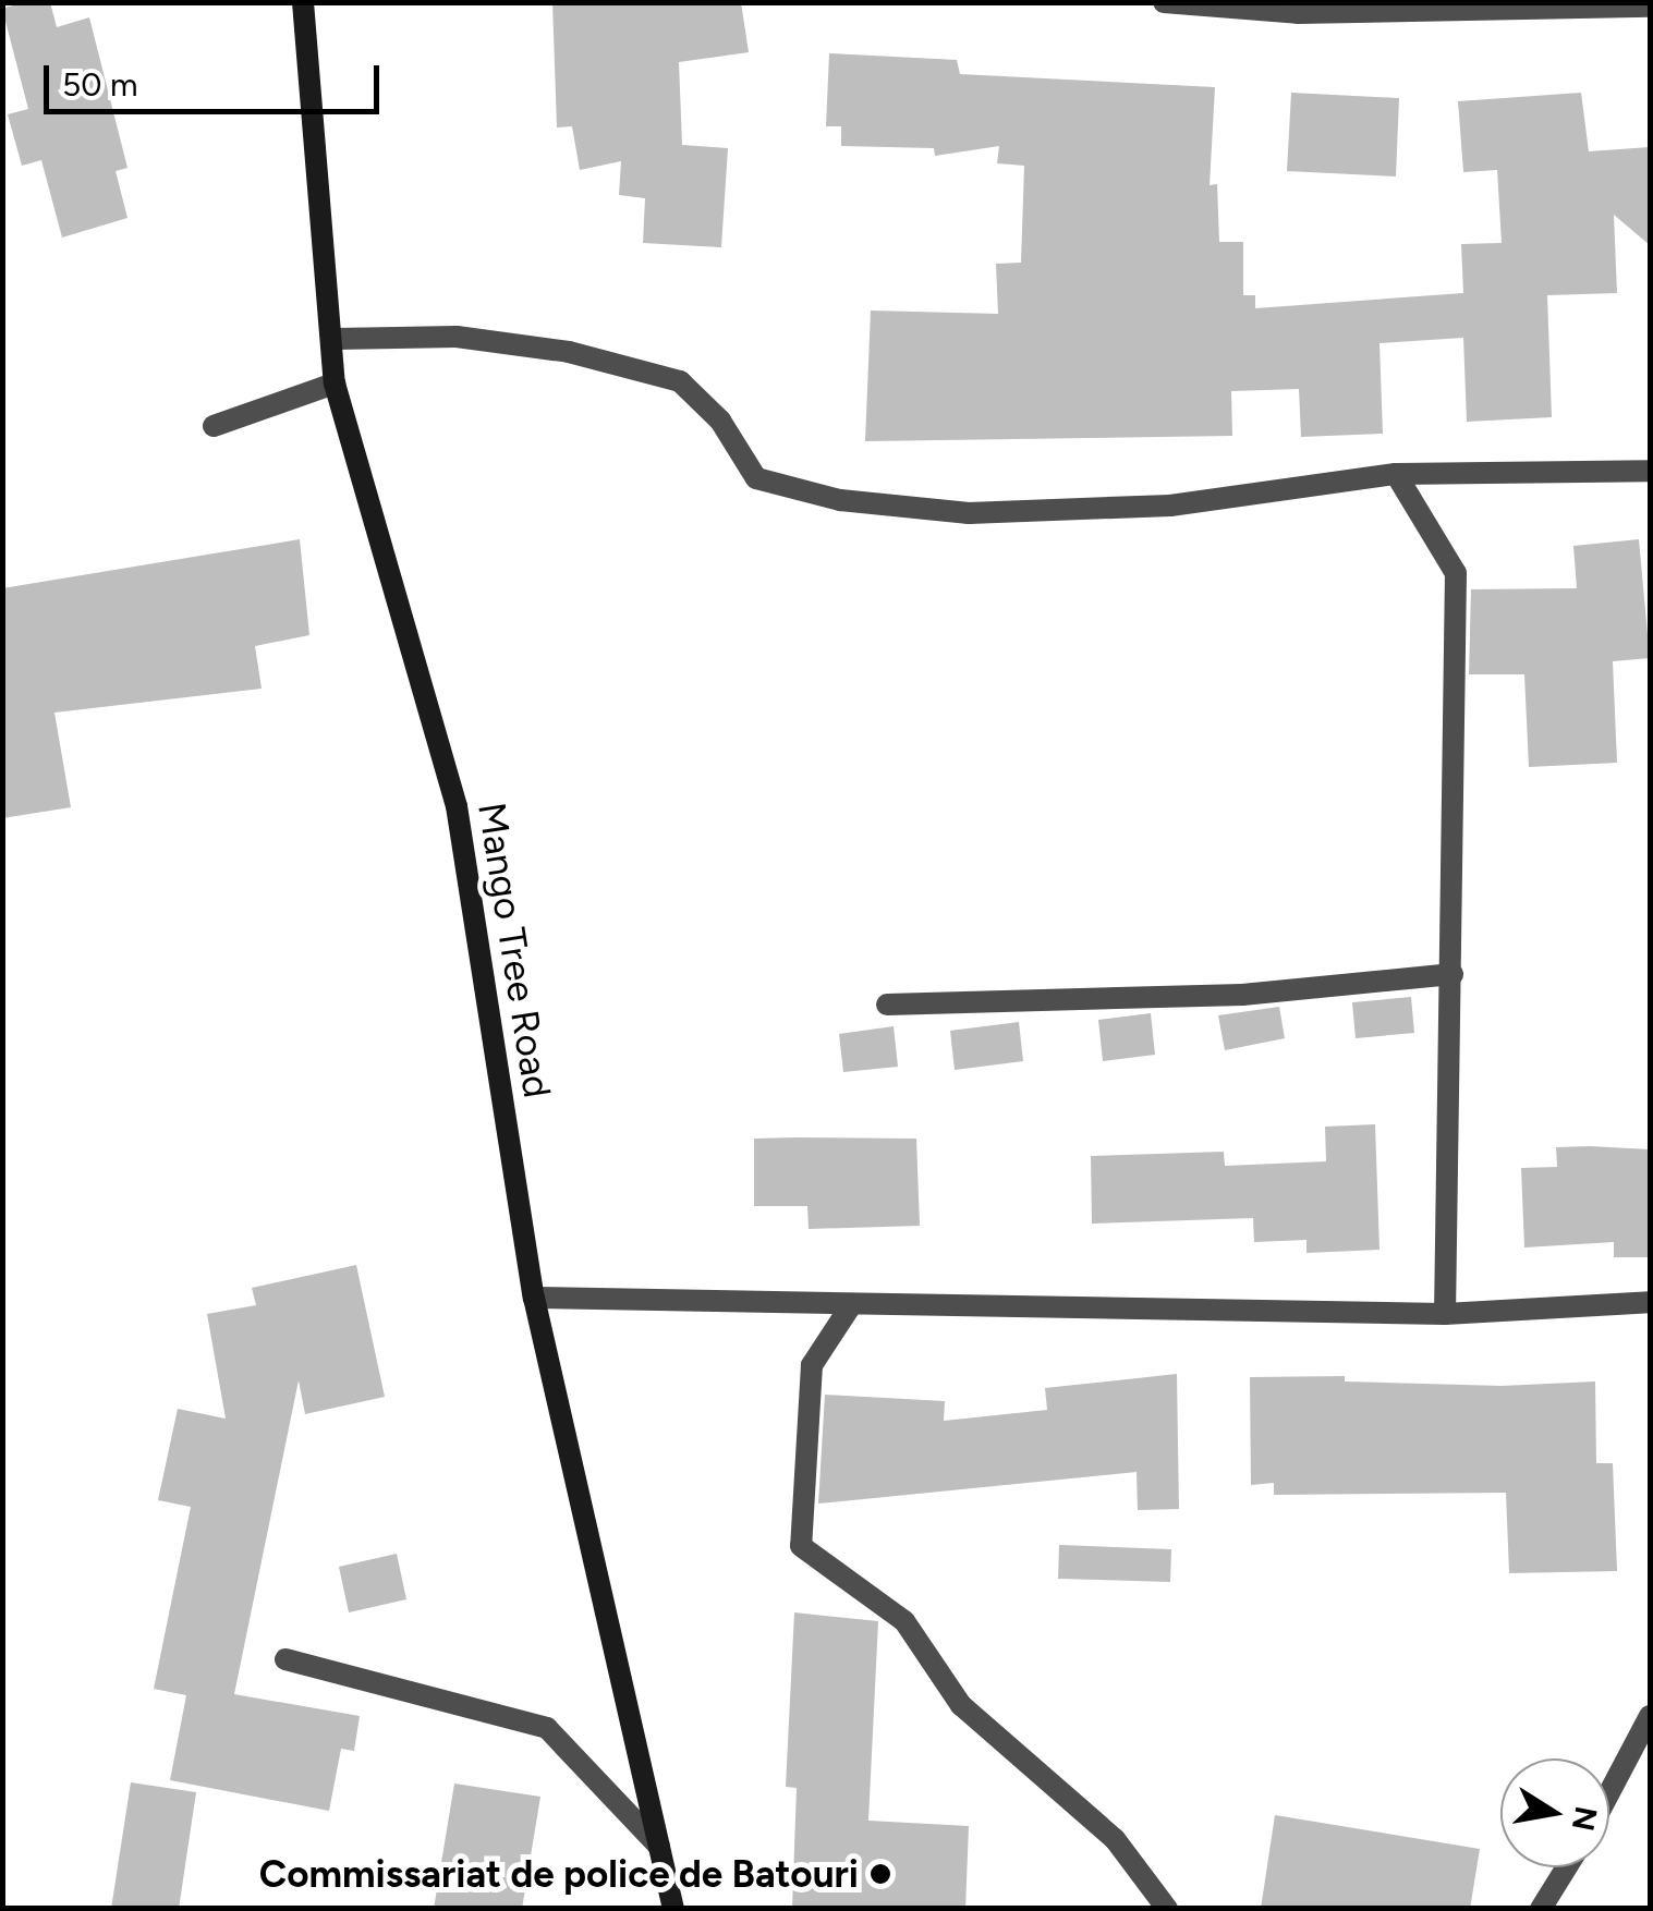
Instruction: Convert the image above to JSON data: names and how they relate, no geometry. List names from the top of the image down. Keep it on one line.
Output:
{"streets":{"main road":["Mango Tree Road"]},"places":["Commissariat de police de Batouri"],"scale_bar":"50 m","north":"right"}
